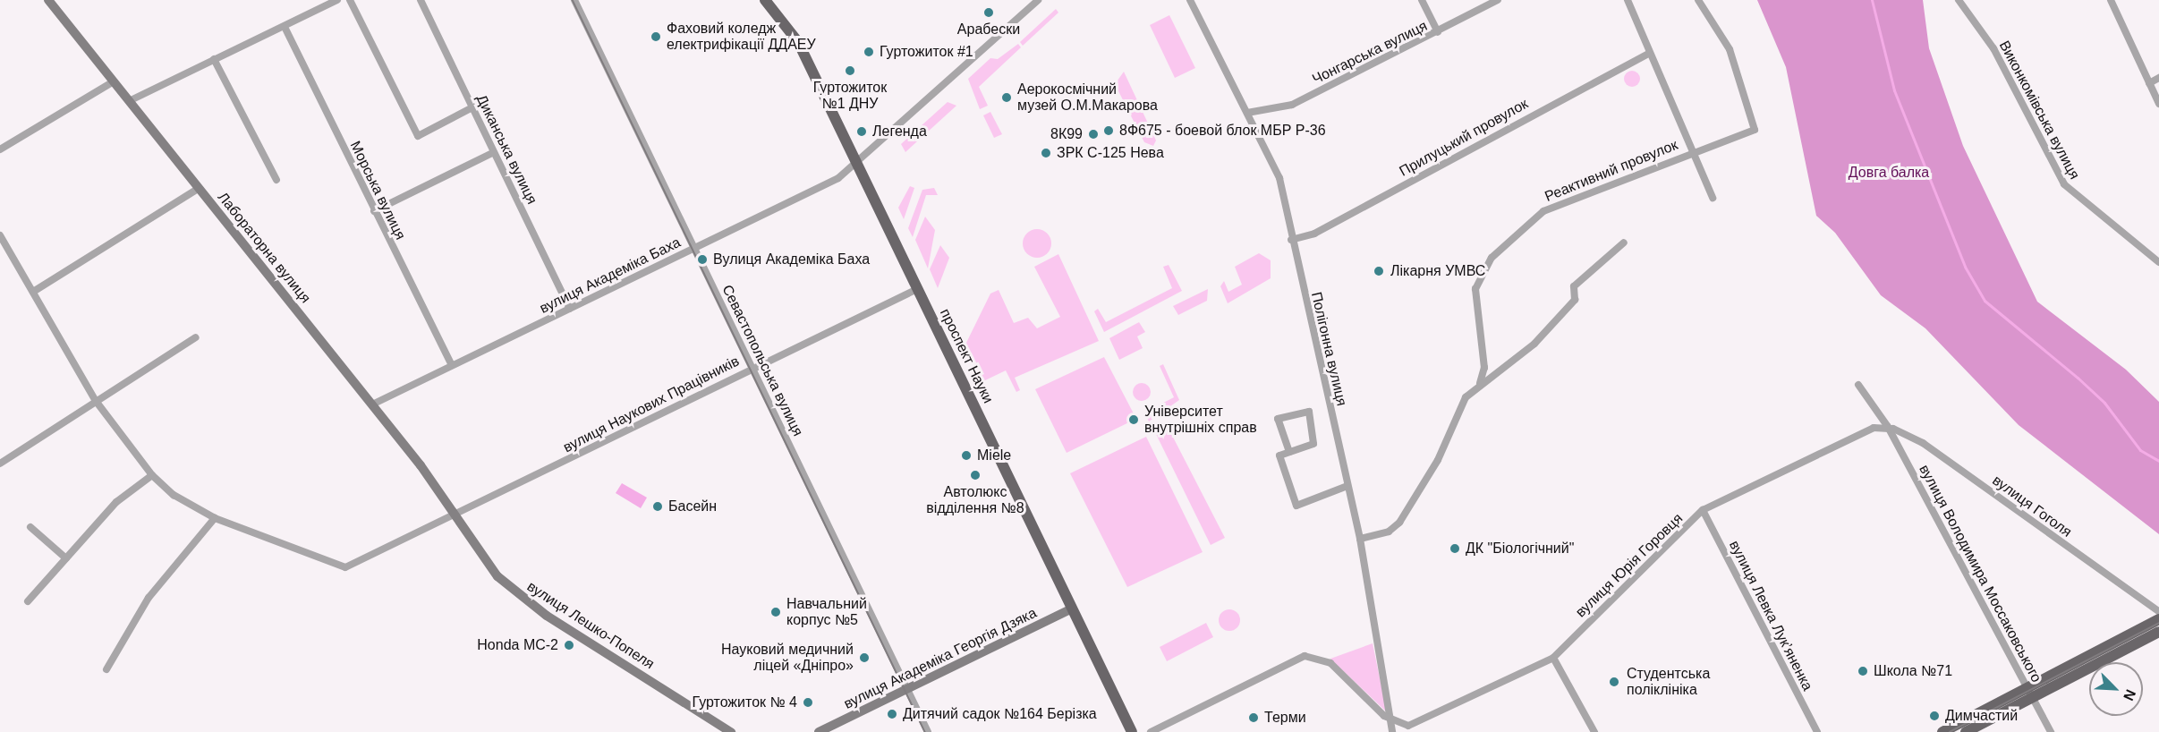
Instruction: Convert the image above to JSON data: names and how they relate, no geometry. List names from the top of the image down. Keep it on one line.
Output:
{"streets":{"main road":["Лабораторна вулиця","проспект Науки","вулиця Лешко-Попеля","вулиця Академіка Георгія Дзяка"],"street":["Чонгарська вулиця","Виконкомівська вулиця","Прилуцький провулок","Диканська вулиця","Реактивний провулок","Морська вулиця","вулиця Академіка Баха","Полігонна вулиця","Севастопольська вулиця","вулиця Наукових Працівників","вулиця Гоголя","вулиця Юрія Горовця","вулиця Володимира Моссаковського","вулиця Левка Лукʼяненка"]},"crossings":[["Чонгарська вулиця","Полігонна вулиця"],["Прилуцький провулок","Полігонна вулиця"],["Диканська вулиця","вулиця Академіка Баха"],["Морська вулиця","вулиця Академіка Баха"],["Лабораторна вулиця","вулиця Академіка Баха"],["Лабораторна вулиця","вулиця Наукових Працівників"],["Лабораторна вулиця","вулиця Лешко-Попеля"],["вулиця Академіка Баха","проспект Науки"],["вулиця Академіка Баха","Севастопольська вулиця"],["Полігонна вулиця","вулиця Юрія Горовця"],["проспект Науки","вулиця Наукових Працівників"],["проспект Науки","вулиця Академіка Георгія Дзяка"],["Севастопольська вулиця","вулиця Наукових Працівників"],["Севастопольська вулиця","вулиця Академіка Георгія Дзяка"],["вулиця Наукових Працівників","вулиця Лешко-Попеля"],["вулиця Гоголя","вулиця Юрія Горовця"],["вулиця Гоголя","вулиця Володимира Моссаковського"],["вулиця Юрія Горовця","вулиця Володимира Моссаковського"],["вулиця Юрія Горовця","вулиця Левка Лукʼяненка"]],"parks":["Довга балка"],"places":["Арабески","Фаховий коледж електрифікації ДДАЕУ","Гуртожиток #1","Гуртожиток №1 ДНУ","Аерокосмічний музей О.М.Макарова","8Ф675 - боевой блок МБР Р-36","Легенда","8К99","ЗРК С-125 Нева","Вулиця Академіка Баха","Лікарня УМВС","Університет внутрішніх справ","Miele","Автолюкс відділення №8","Басейн","ДК \"Біологічний\"","Навчальний корпус №5","Honda МС-2","Науковий медичний ліцей «Дніпро»","Школа №71","Студентська поліклініка","Гуртожиток № 4","Дитячий садок №164 Берізка","Димчастий","Терми"],"north":"bottom right"}
